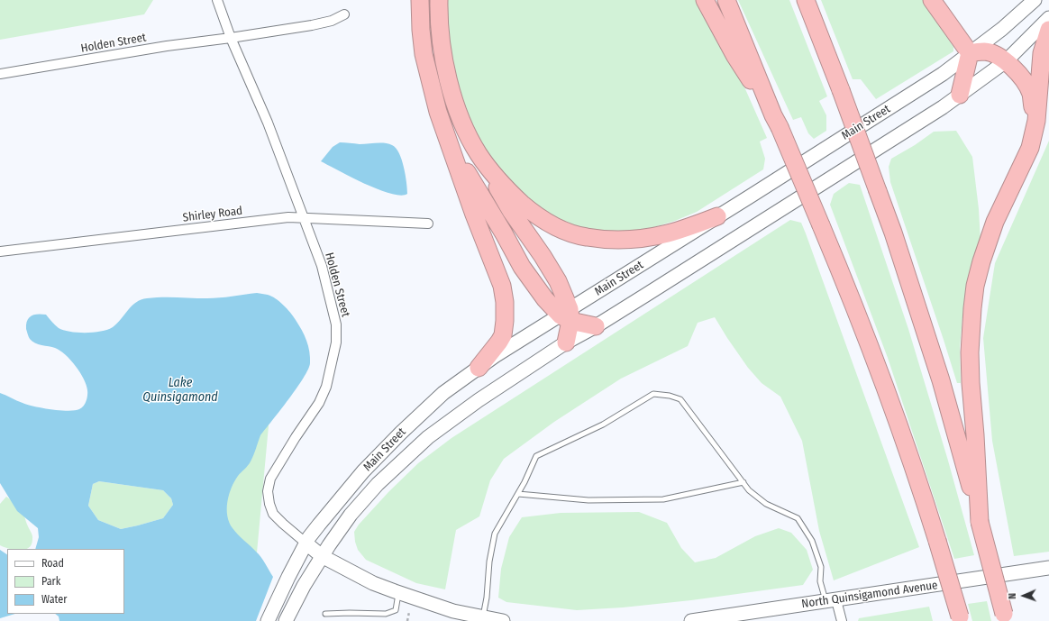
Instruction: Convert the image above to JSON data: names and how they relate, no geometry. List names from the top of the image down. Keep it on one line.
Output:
{"streets":{"main road":["Main Street","North Quinsigamond Avenue"],"street":["Holden Street","Shirley Road"]},"crossings":[["Holden Street","Main Street"],["Holden Street","Shirley Road"]],"water":["Lake Quinsigamond"],"legend":["Road","Park","Water"],"north":"left"}
